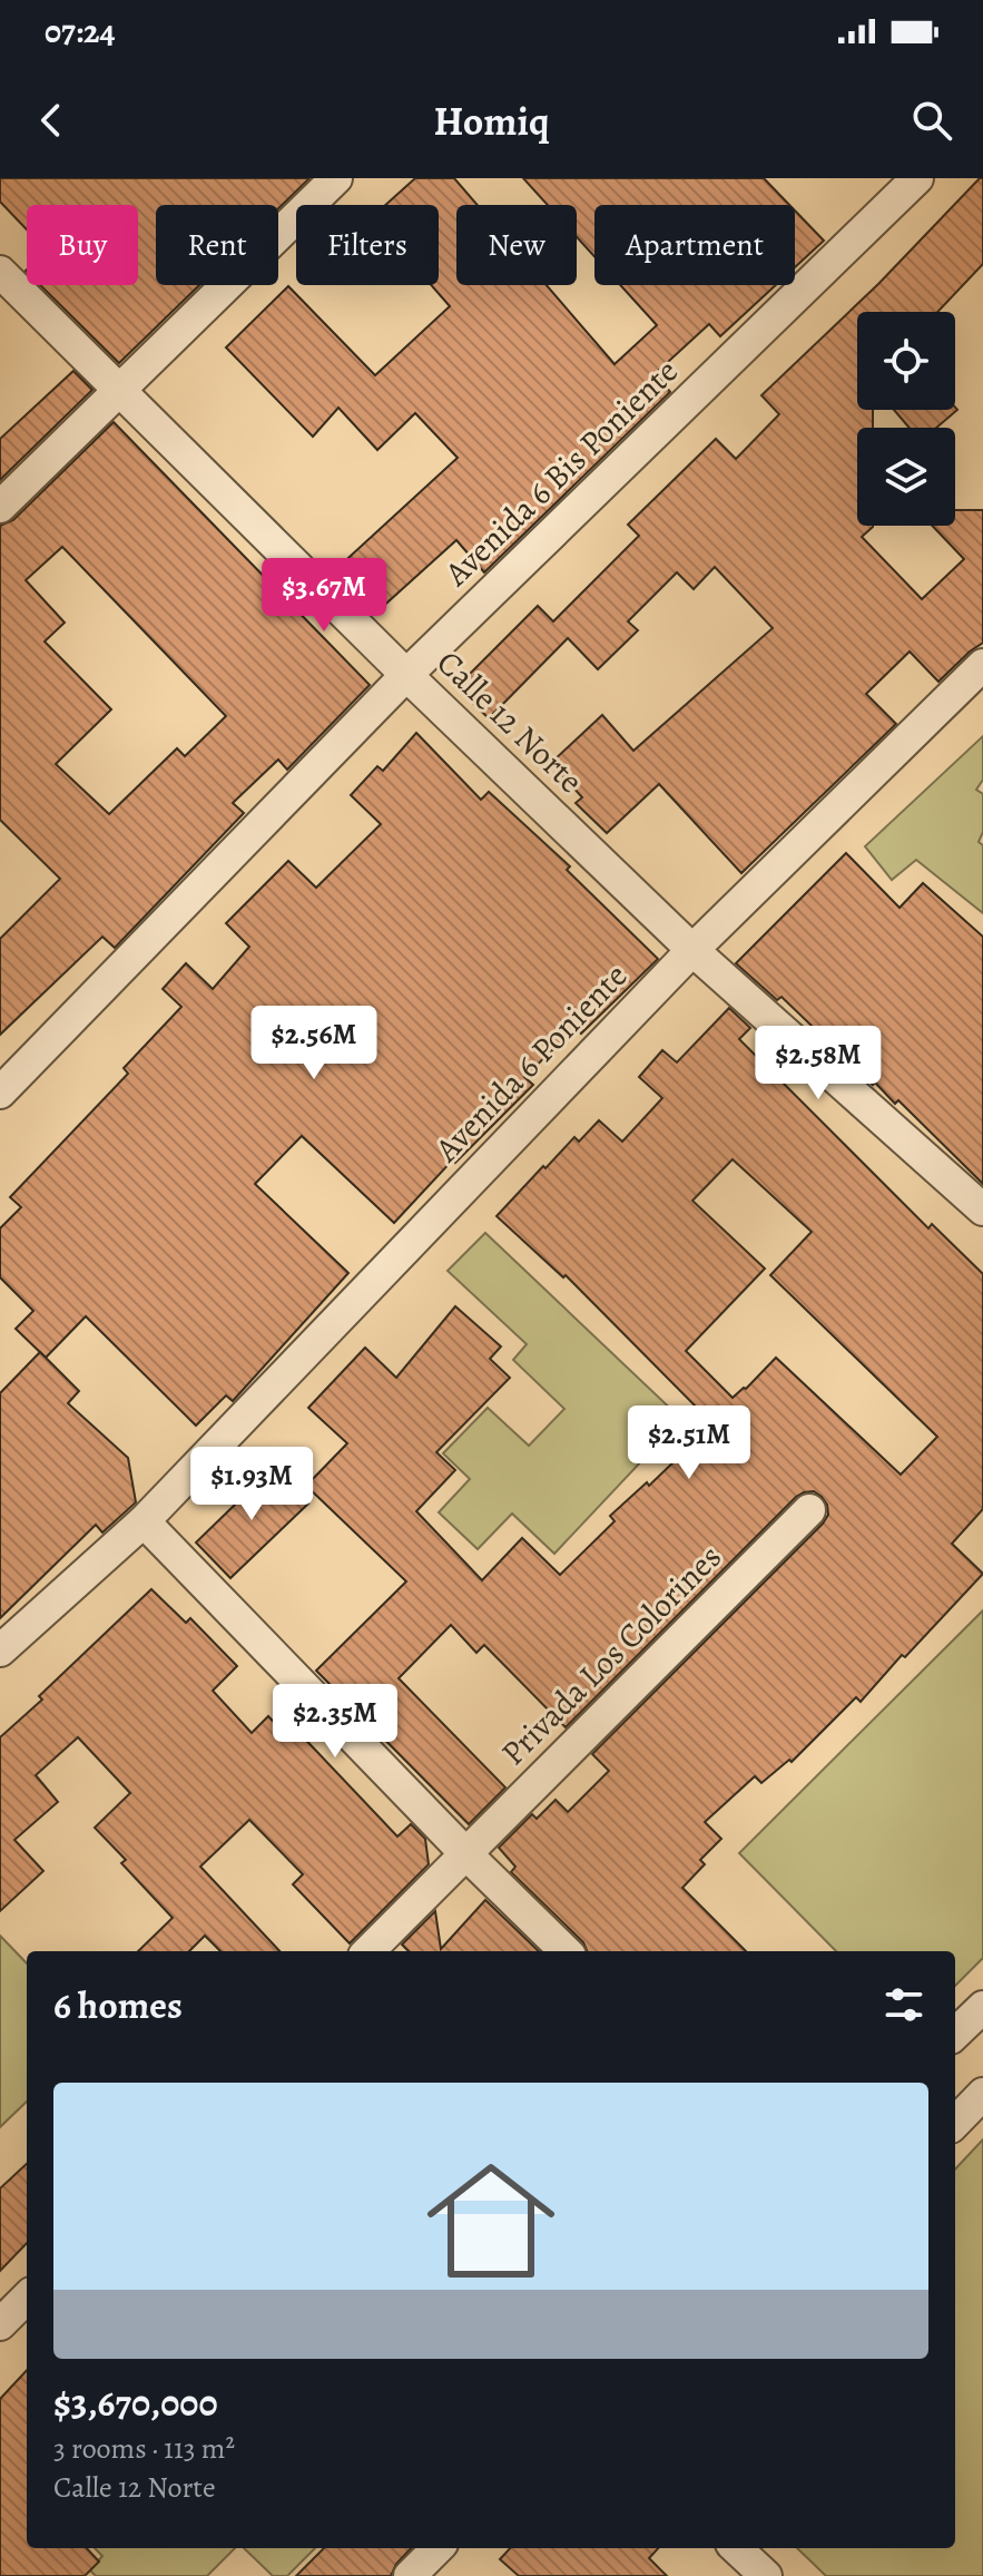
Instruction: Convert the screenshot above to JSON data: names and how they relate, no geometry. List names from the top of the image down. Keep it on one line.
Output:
{"streets":{"street":["Avenida 6 Bis Poniente","Calle 12 Norte","Avenida 6 Poniente","Privada Los Colorines"]},"crossings":[["Avenida 6 Bis Poniente","Calle 12 Norte"],["Calle 12 Norte","Avenida 6 Poniente"]],"page":{"status":"07:24","header":"Homiq","chip":["Buy","Rent","Filters","New","Apartment"],"price":["$3.67M","$2.56M","$2.58M","$2.51M","$1.93M","$2.35M"],"heading":"6 homes","list":[{"name":"$3,670,000","note":"3 rooms · 113 m² · Calle 12 Norte"}]}}
